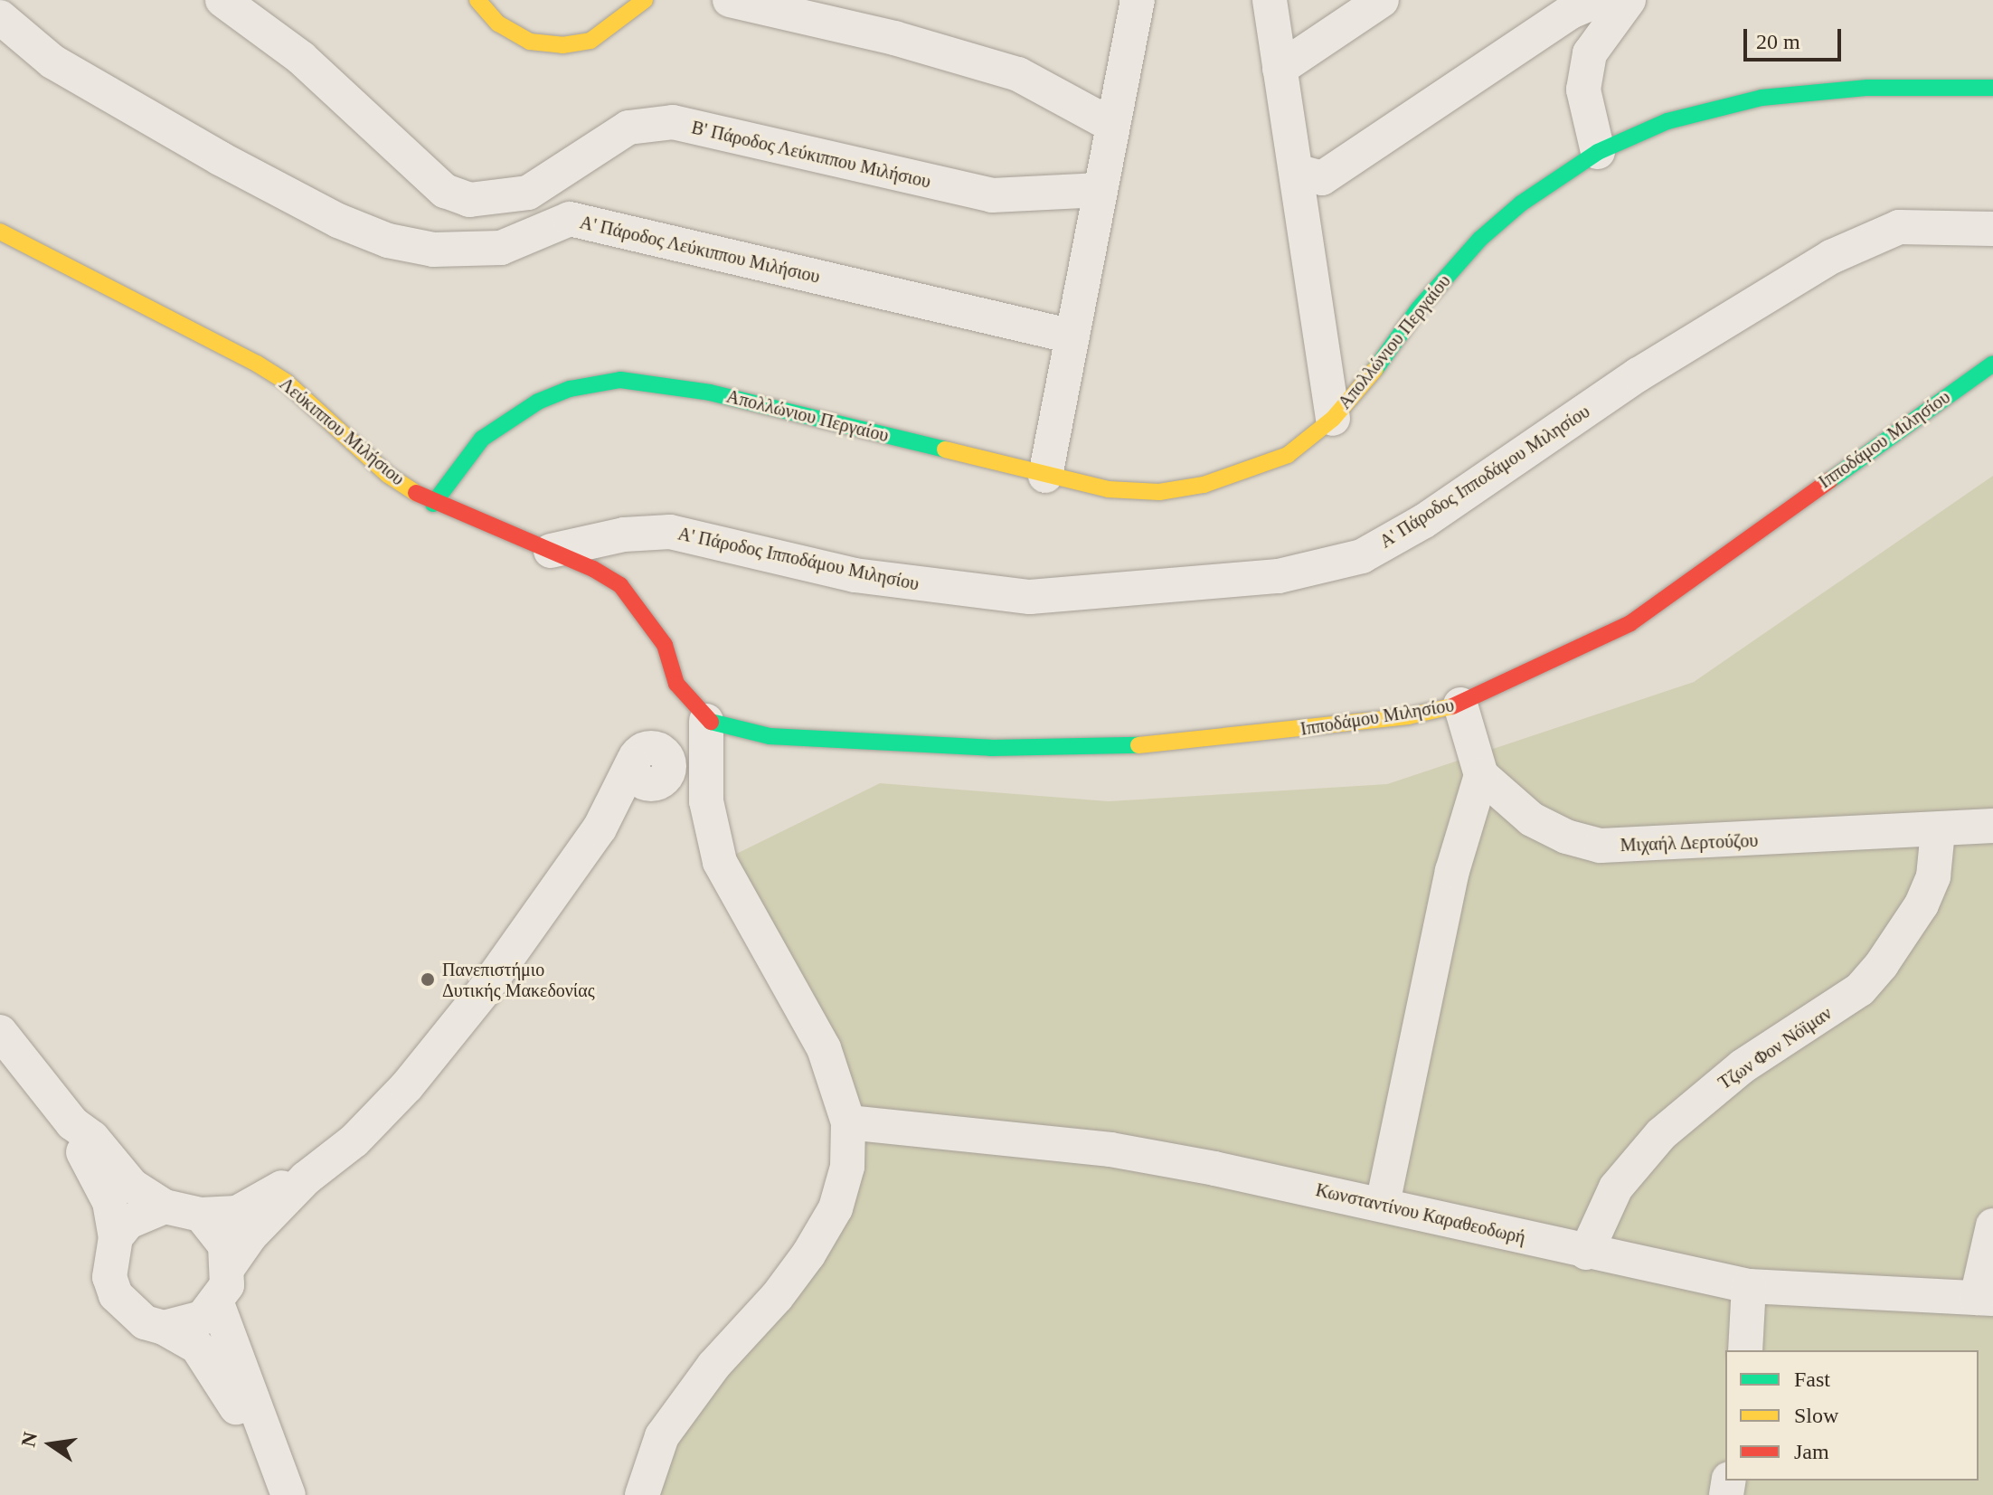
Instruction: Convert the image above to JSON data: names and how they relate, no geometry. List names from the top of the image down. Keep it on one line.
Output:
{"streets":{"street":["Β' Πάροδος Λεύκιππου Μιλήσιου","Α' Πάροδος Λεύκιππου Μιλήσιου","Απολλώνιου Περγαίου","Λεύκιππου Μιλήσιου","Ιπποδάμου Μιλησίου","Α' Πάροδος Ιπποδάμου Μιλησίου","Μιχαήλ Δερτούζου","Τζων Φον Νόϊμαν","Κωνσταντίνου Καραθεοδωρή"]},"crossings":[["Απολλώνιου Περγαίου","Λεύκιππου Μιλήσιου"],["Λεύκιππου Μιλήσιου","Ιπποδάμου Μιλησίου"],["Λεύκιππου Μιλήσιου","Α' Πάροδος Ιπποδάμου Μιλησίου"],["Μιχαήλ Δερτούζου","Τζων Φον Νόϊμαν"],["Τζων Φον Νόϊμαν","Κωνσταντίνου Καραθεοδωρή"]],"places":["Πανεπιστήμιο Δυτικής Μακεδονίας"],"legend":["Fast","Slow","Jam"],"scale_bar":"20 m","north":"left"}
